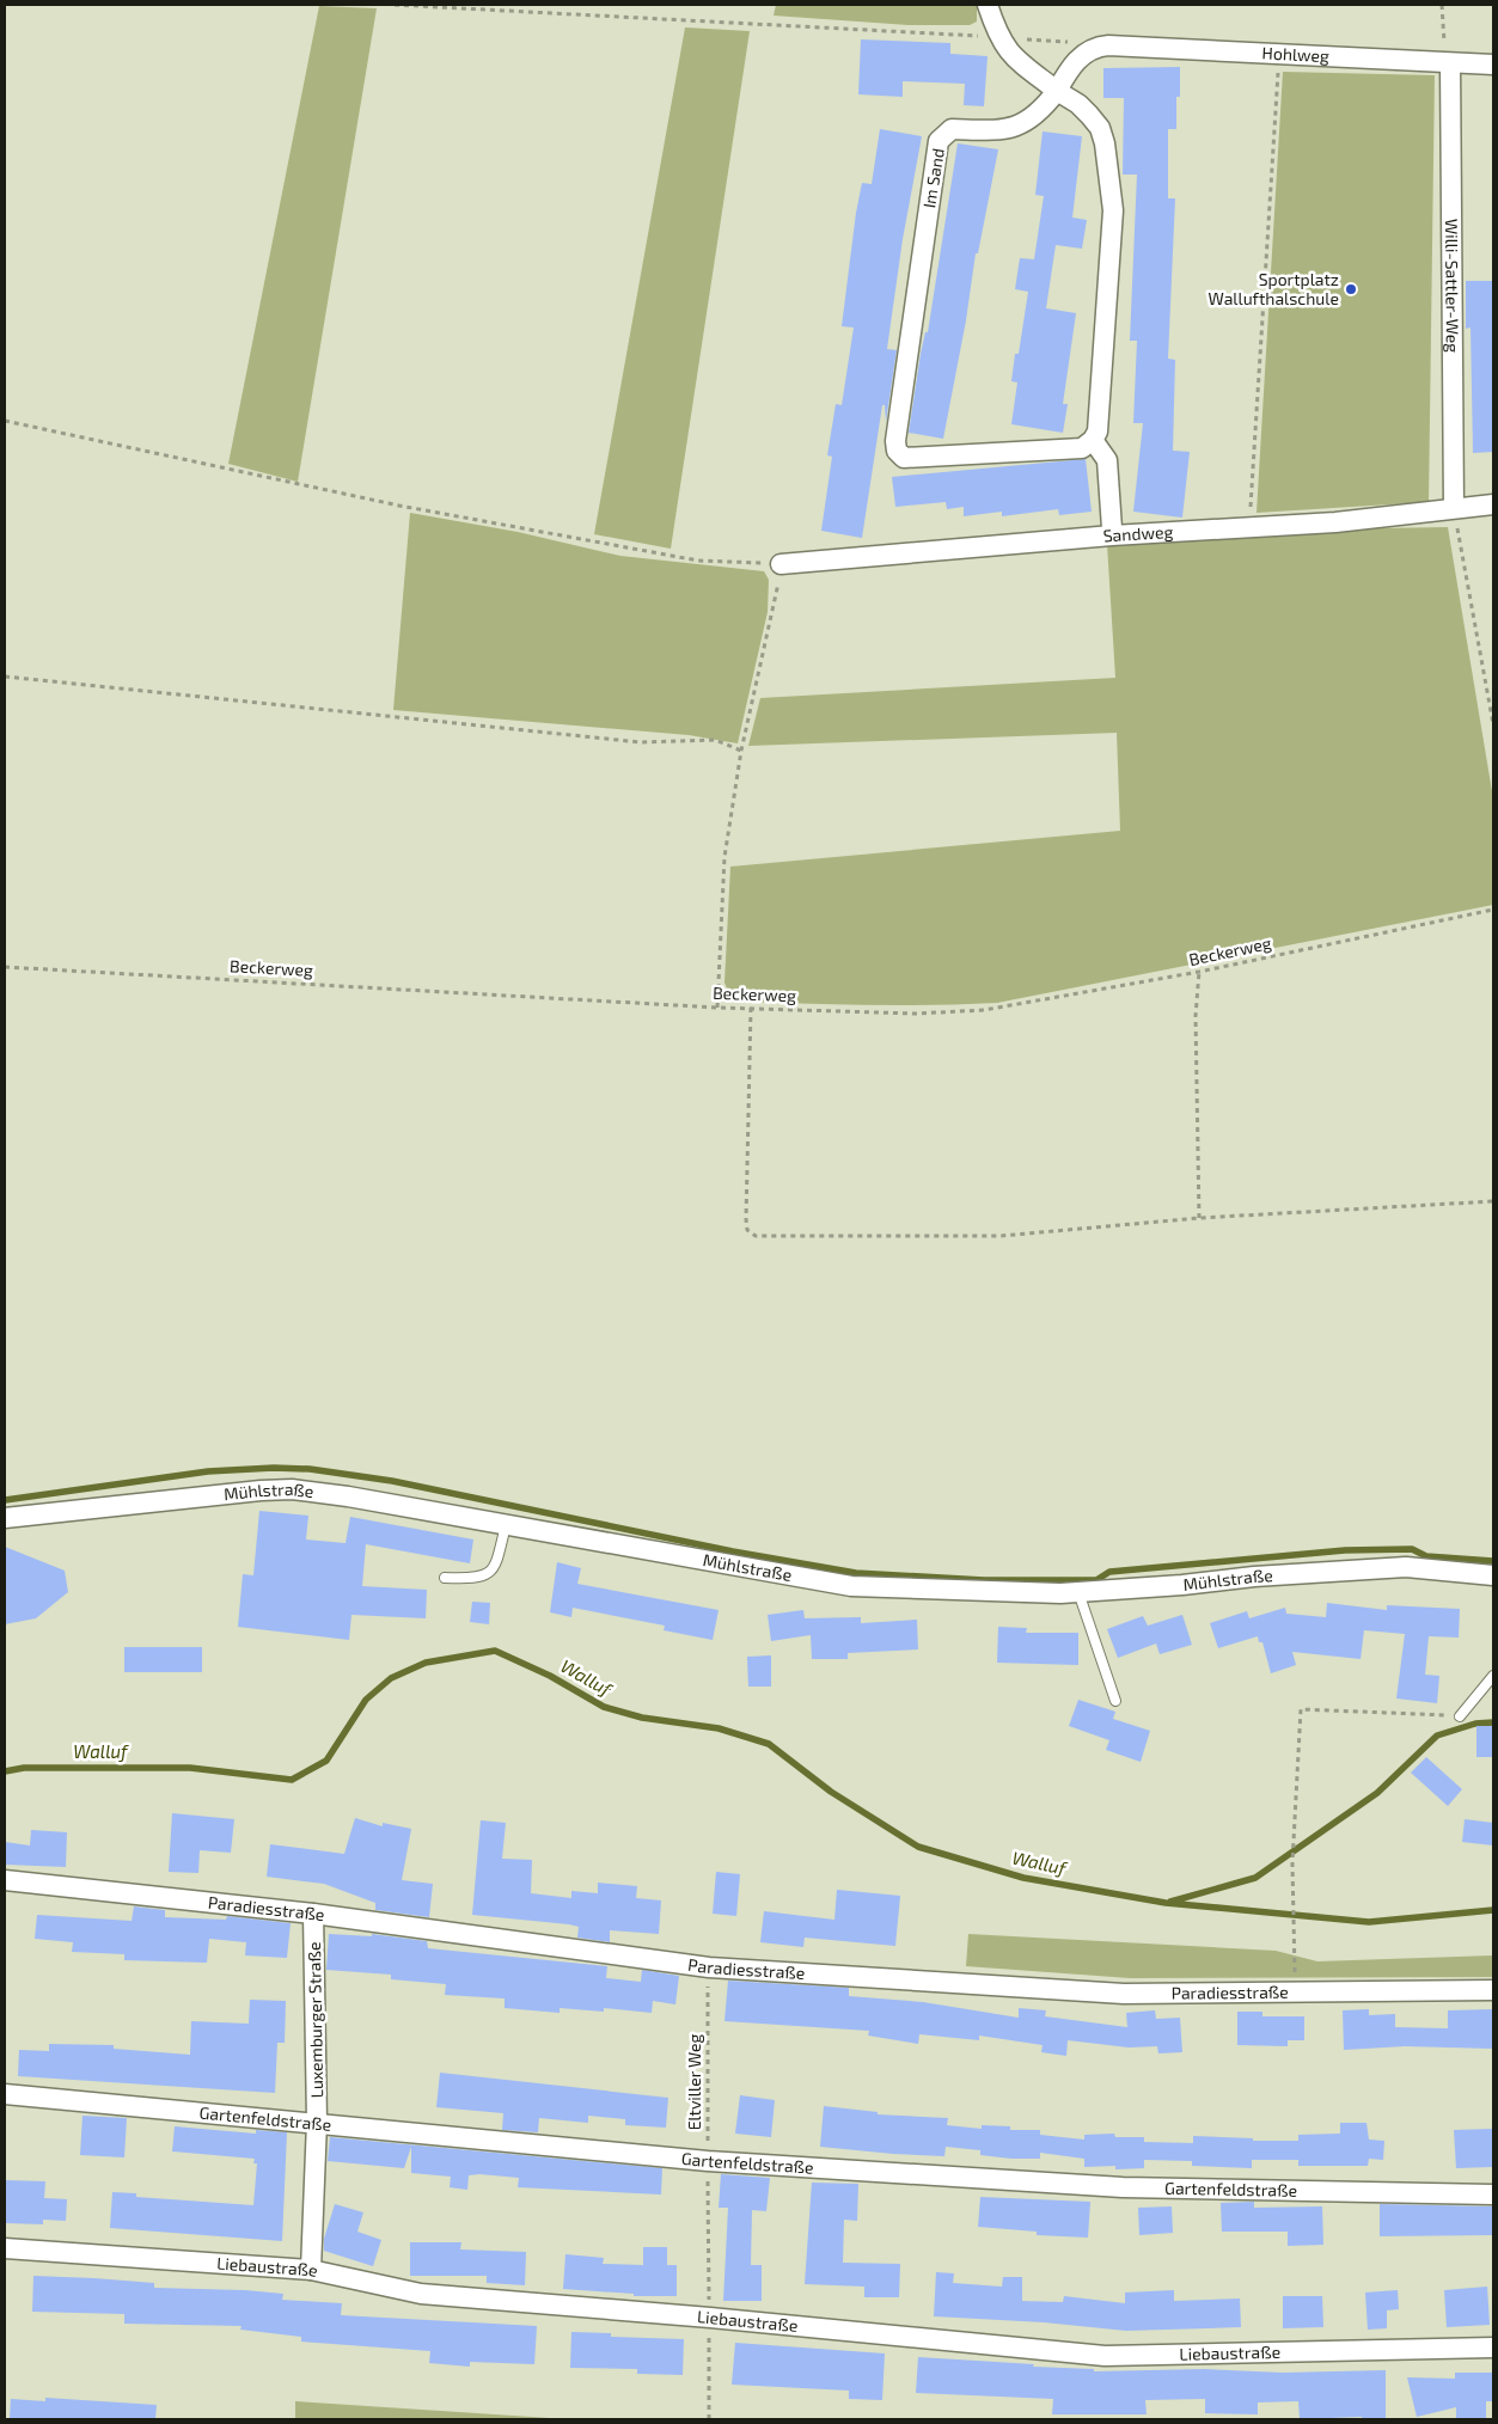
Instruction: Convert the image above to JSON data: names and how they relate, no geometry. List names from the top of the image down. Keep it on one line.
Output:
{"streets":{"street":["Hohlweg","Im Sand","Willi-Sattler-Weg","Sandweg","Mühlstraße","Paradiesstraße","Luxemburger Straße","Gartenfeldstraße","Liebaustraße"],"path":["Beckerweg","Eltviller Weg"]},"crossings":[["Hohlweg","Willi-Sattler-Weg"],["Willi-Sattler-Weg","Sandweg"],["Paradiesstraße","Luxemburger Straße"],["Luxemburger Straße","Gartenfeldstraße"],["Luxemburger Straße","Liebaustraße"],["Eltviller Weg","Gartenfeldstraße"]],"water":["Walluf"],"places":["Sportplatz Wallufthalschule"]}
